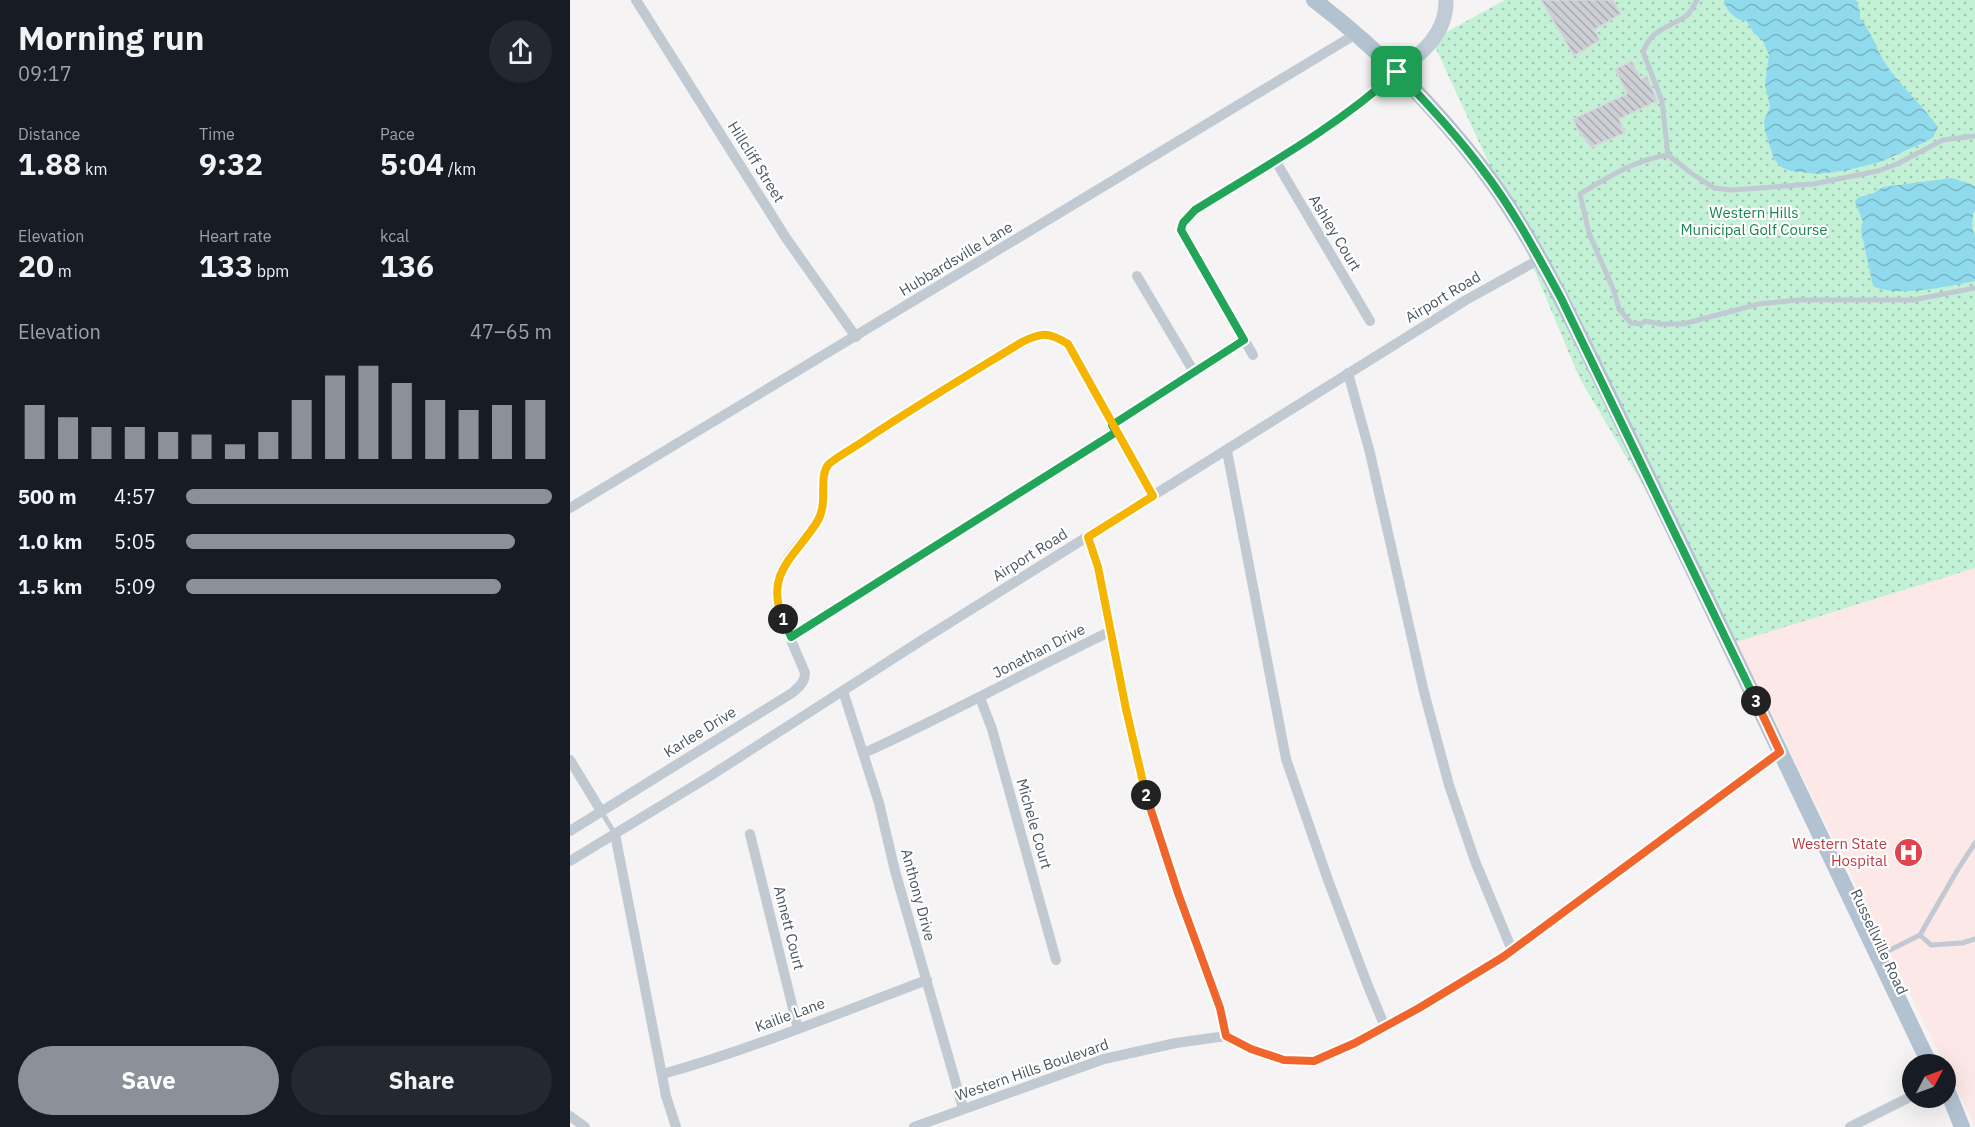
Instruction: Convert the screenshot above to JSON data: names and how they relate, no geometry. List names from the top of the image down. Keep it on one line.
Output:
{"streets":{"main road":["Russellville Road"],"street":["Hillcliff Street","Ashley Court","Hubbardsville Lane","Airport Road","Jonathan Drive","Karlee Drive","Michele Court","Anthony Drive","Annett Court","Kailie Lane","Western Hills Boulevard"]},"crossings":[["Hillcliff Street","Hubbardsville Lane"],["Airport Road","Karlee Drive"],["Airport Road","Anthony Drive"],["Airport Road","Russellville Road"],["Jonathan Drive","Michele Court"],["Jonathan Drive","Anthony Drive"],["Anthony Drive","Kailie Lane"],["Anthony Drive","Western Hills Boulevard"],["Annett Court","Kailie Lane"]],"parks":["Western Hills Municipal Golf Course"],"places":{"hospital":["Western State Hospital"]},"north":"top right","page":{"heading":["Morning run","09:17"],"stats":[["Distance","1.88 km"],["Time","9:32"],["Pace","5:04 /km"],["Elevation","20 m"],["Heart rate","133 bpm"],["kcal","136"]],"chart":["Elevation","47–65 m"],"list":[{"name":"500 m","note":"4:57"},{"name":"1.0 km","note":"5:05"},{"name":"1.5 km","note":"5:09"}],"pins":["1","3","2"],"buttons":["Save","Share"]}}
